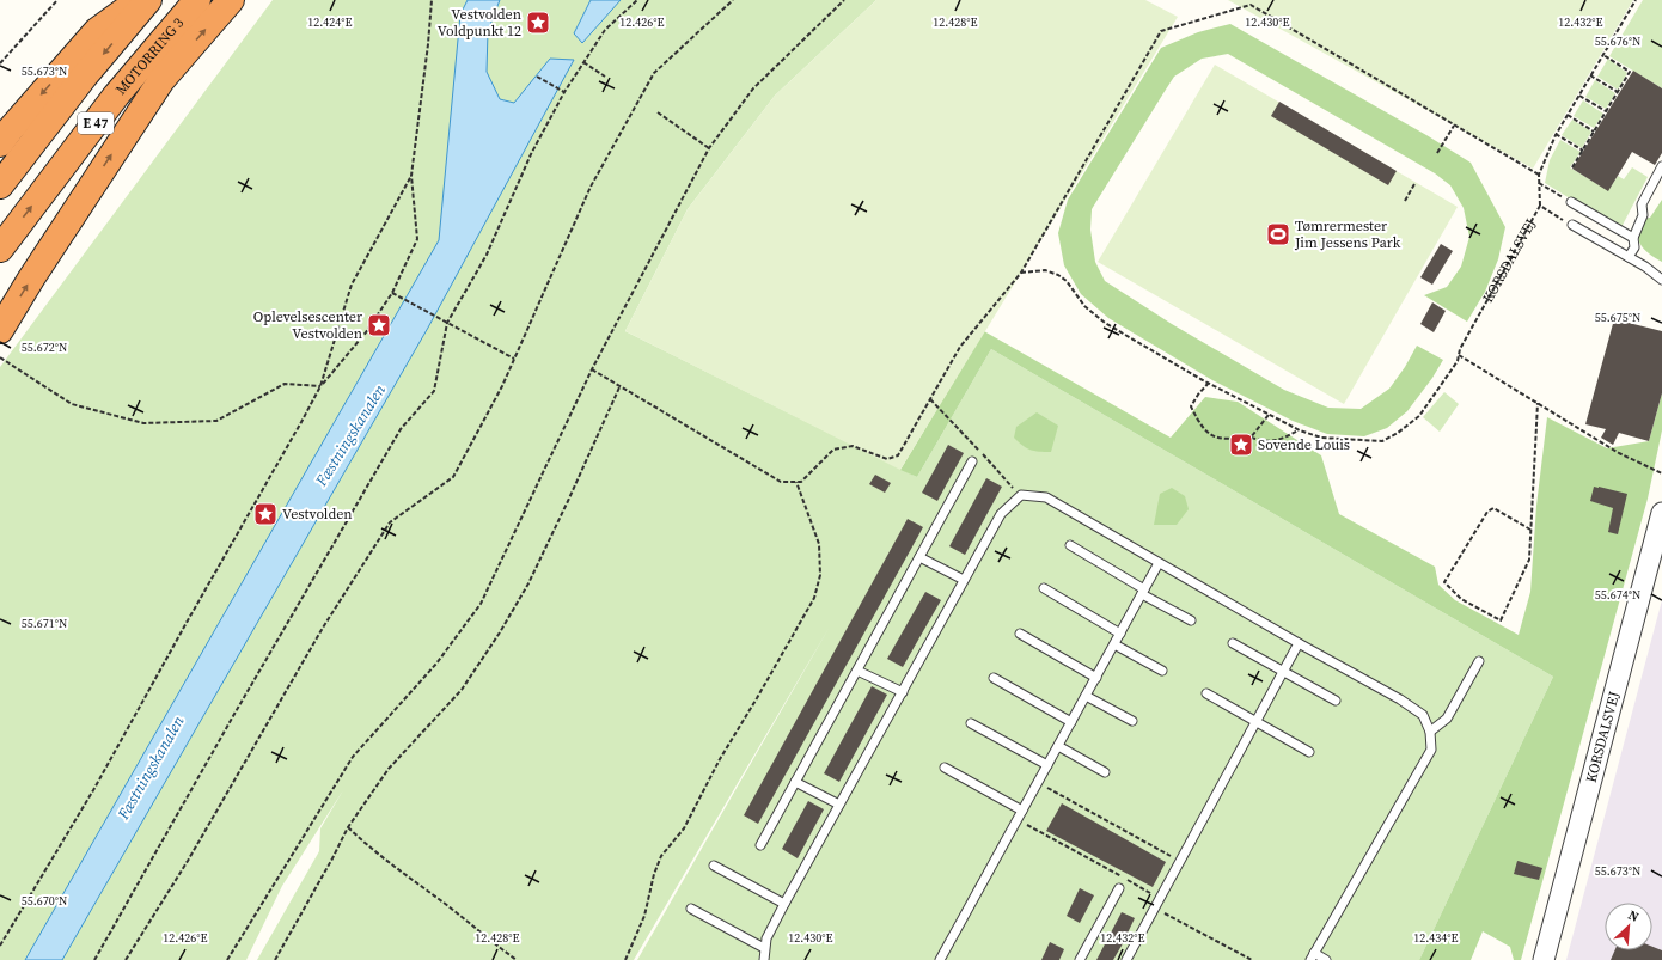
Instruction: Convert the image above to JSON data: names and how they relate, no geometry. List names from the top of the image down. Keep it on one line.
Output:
{"streets":{"highway":["MOTORRING 3","E 47"],"street":["KORSDALSVEJ"]},"water":["Fæstningskanalen"],"places":{"place":["Vestvolden Voldpunkt 12","Oplevelsescenter Vestvolden","Sovende Louis","Vestvolden"],"sports":["Tømrermester Jim Jessens Park"]},"north":"top right","coordinates":["12.424°E","12.426°E","12.428°E","12.430°E","12.432°E","55.676°N","55.673°N","55.675°N","55.672°N","55.674°N","55.671°N","55.670°N","12.434°E"]}
